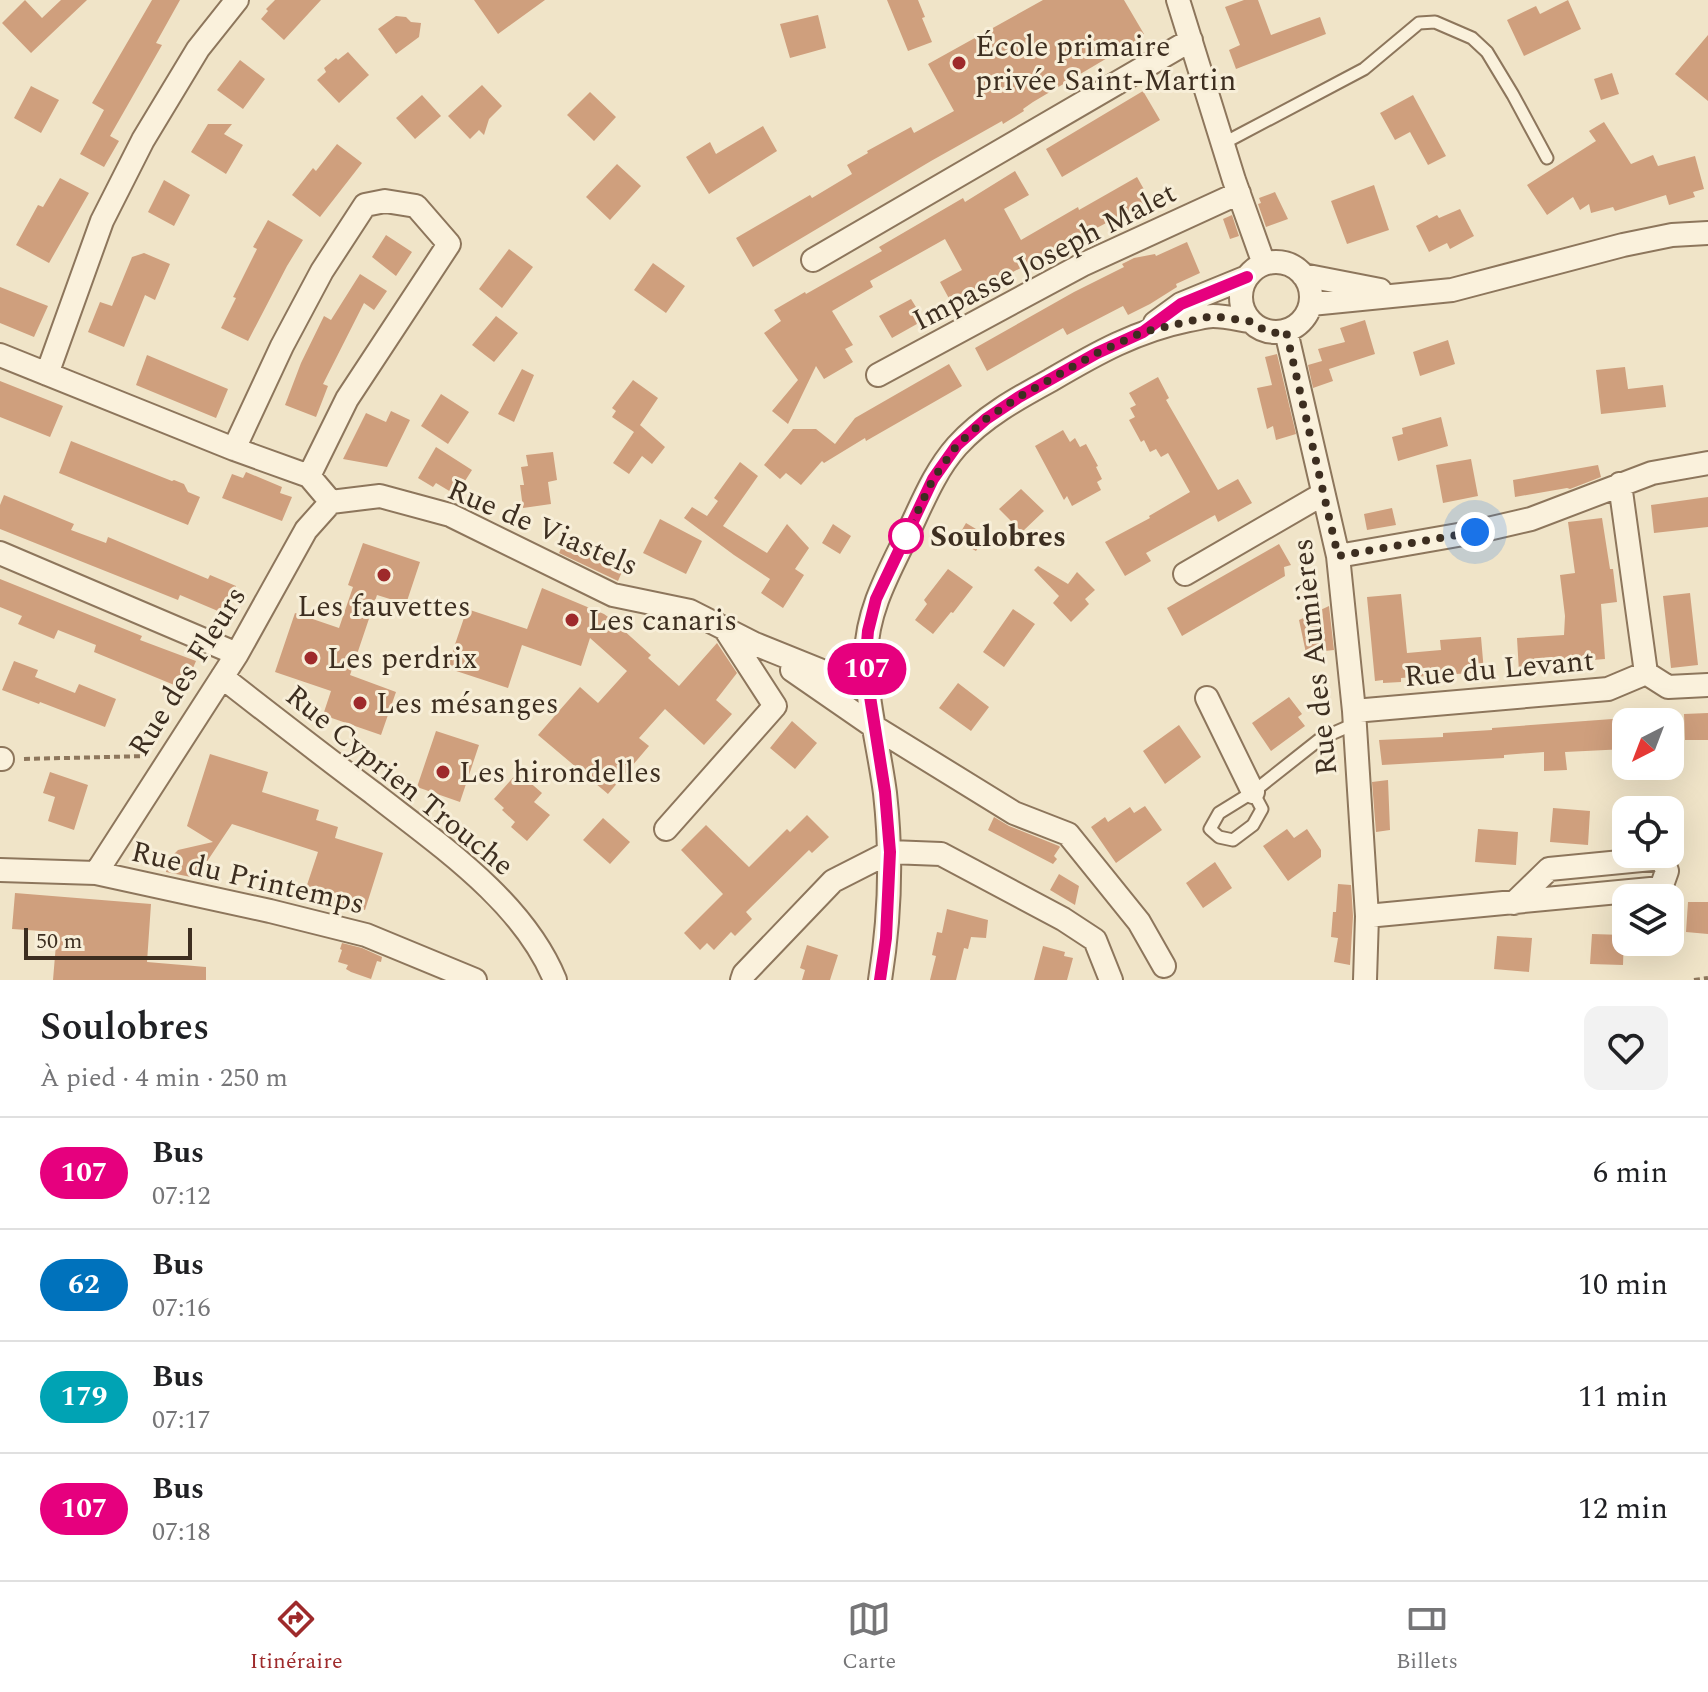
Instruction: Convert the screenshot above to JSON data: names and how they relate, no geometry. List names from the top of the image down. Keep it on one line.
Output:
{"streets":{"street":["Impasse Joseph Malet","Rue de Viastels","Rue des Aumières","Rue du Levant","Rue des Fleurs","Rue Cyprien Trouche","Rue du Printemps"]},"crossings":[["Rue de Viastels","Rue des Fleurs"],["Rue des Aumières","Rue du Levant"],["Rue des Fleurs","Rue Cyprien Trouche"],["Rue des Fleurs","Rue du Printemps"]],"places":["École primaire privée Saint-Martin","Soulobres","Les fauvettes","Les canaris","Les perdrix","Les mésanges","Les hirondelles"],"lines":["bus line 107"],"scale_bar":"50 m","north":"bottom left","page":{"on_map":"107","scale":"50 m","heading":["Soulobres","À pied · 4 min · 250 m"],"list":[{"mark":"107","name":"Bus","note":"07:12","value":"6 min"},{"mark":"62","name":"Bus","note":"07:16","value":"10 min"},{"mark":"179","name":"Bus","note":"07:17","value":"11 min"},{"mark":"107","name":"Bus","note":"07:18","value":"12 min"}],"tabs":["Itinéraire","Carte","Billets"]}}
